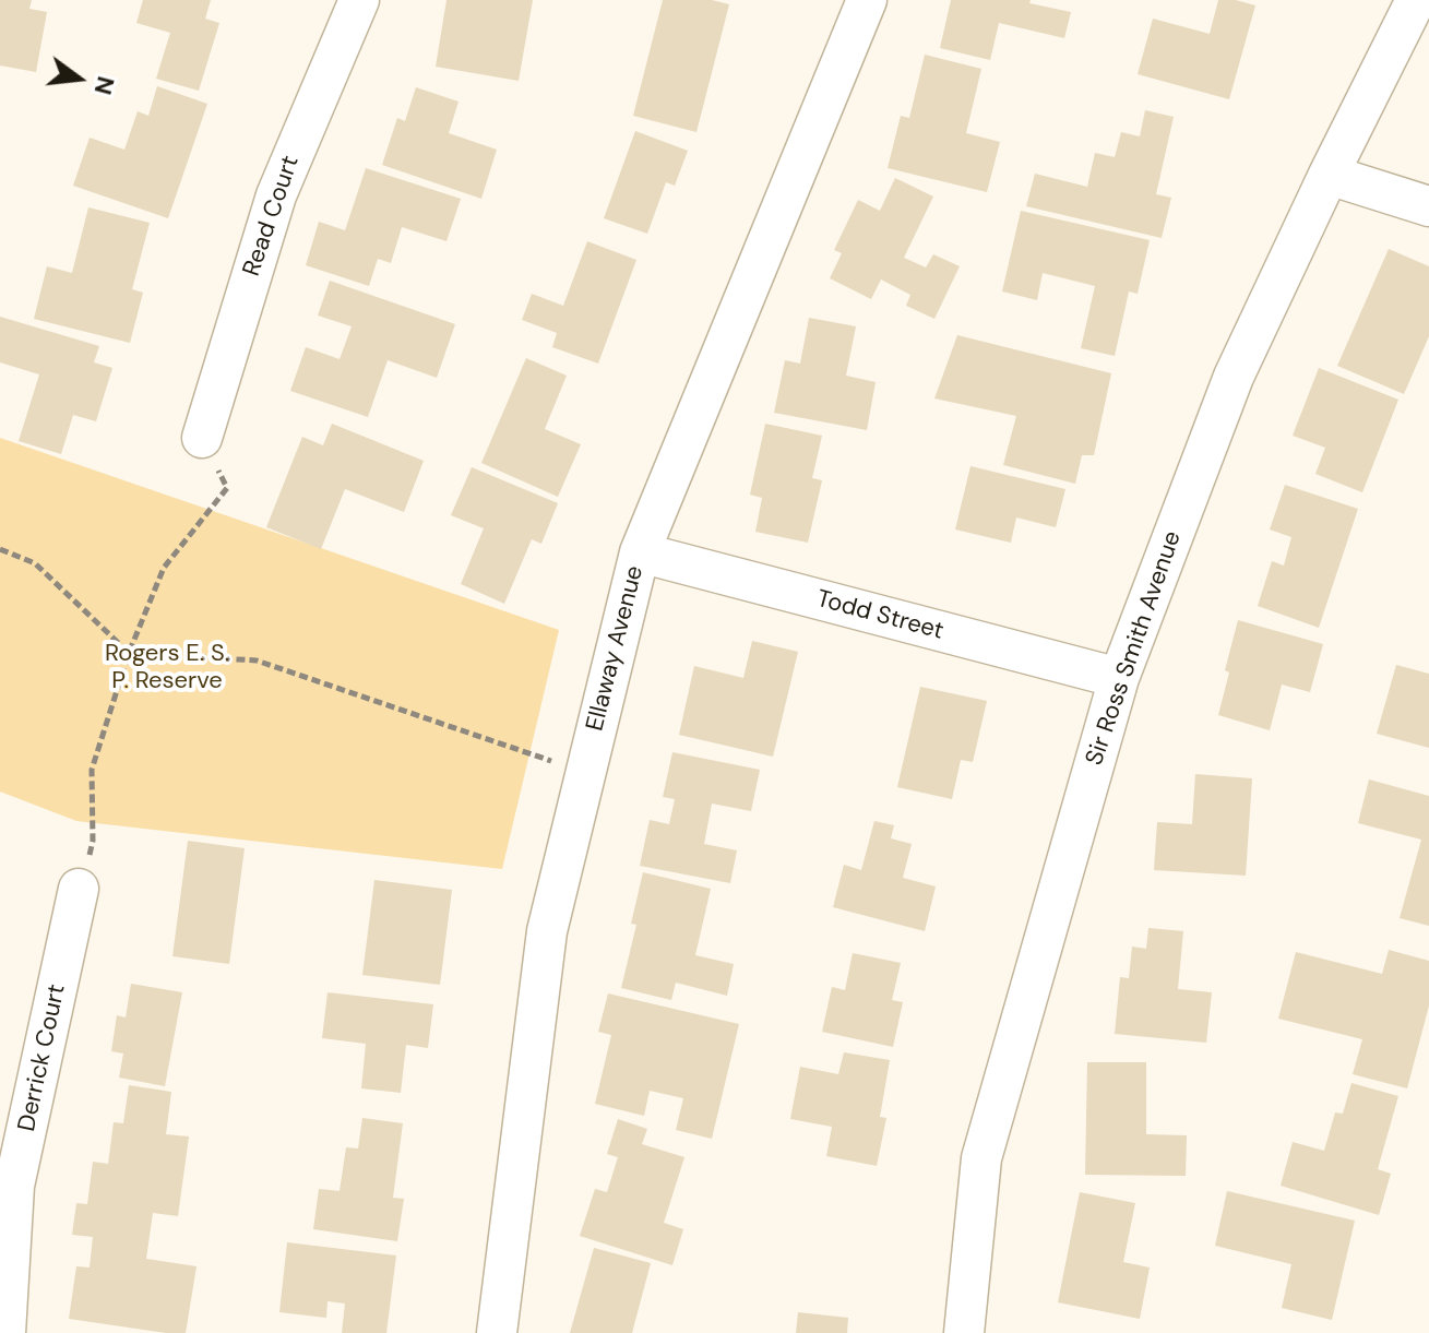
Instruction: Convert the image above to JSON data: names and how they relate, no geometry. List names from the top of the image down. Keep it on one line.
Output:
{"streets":{"street":["Read Court","Todd Street","Ellaway Avenue","Sir Ross Smith Avenue","Derrick Court"]},"crossings":[["Todd Street","Ellaway Avenue"],["Todd Street","Sir Ross Smith Avenue"]],"parks":["Rogers E. S. P. Reserve"],"north":"right"}
